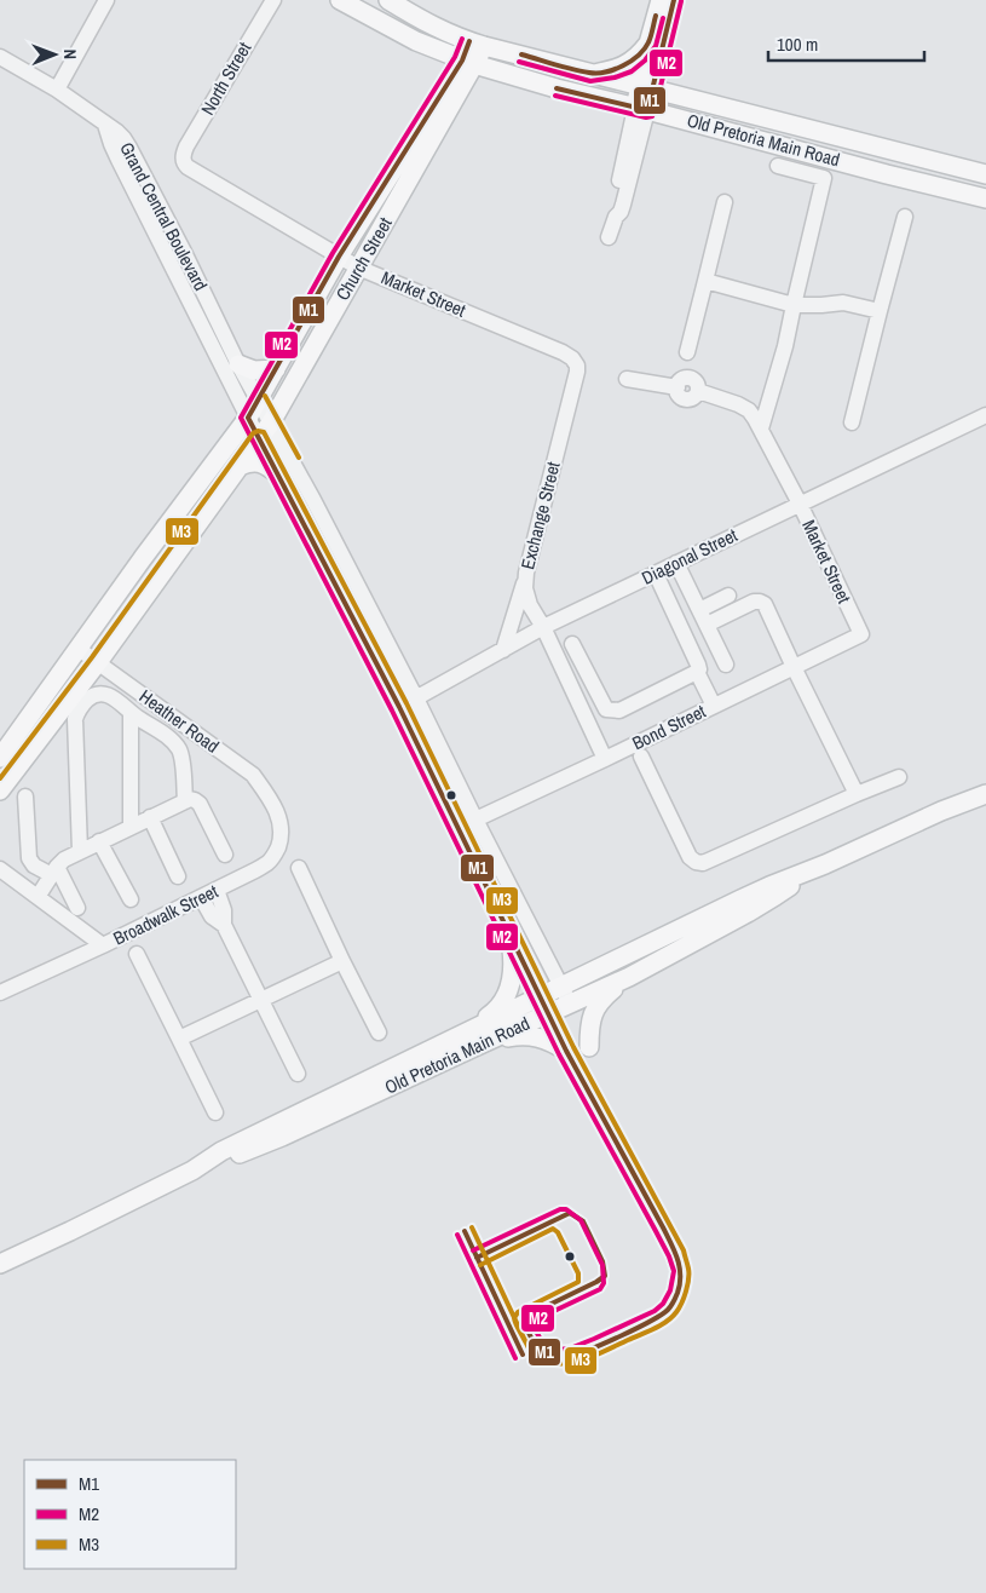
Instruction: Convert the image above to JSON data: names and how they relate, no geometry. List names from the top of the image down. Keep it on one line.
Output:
{"streets":{"main road":["Old Pretoria Main Road","Church Street"],"street":["North Street","Grand Central Boulevard","Market Street","Exchange Street","Diagonal Street","Heather Road","Bond Street","Broadwalk Street"]},"crossings":[["North Street","Market Street"],["Old Pretoria Main Road","Grand Central Boulevard"],["Old Pretoria Main Road","Church Street"],["Grand Central Boulevard","Church Street"],["Grand Central Boulevard","Diagonal Street"],["Grand Central Boulevard","Bond Street"],["Church Street","Market Street"],["Church Street","Heather Road"],["Market Street","Exchange Street"],["Market Street","Diagonal Street"],["Market Street","Bond Street"],["Exchange Street","Diagonal Street"],["Exchange Street","Bond Street"],["Heather Road","Broadwalk Street"]],"lines":["transit line M1","transit line M2","transit line M3"],"legend":["M1","M2","M3"],"scale_bar":"100 m","north":"right"}
